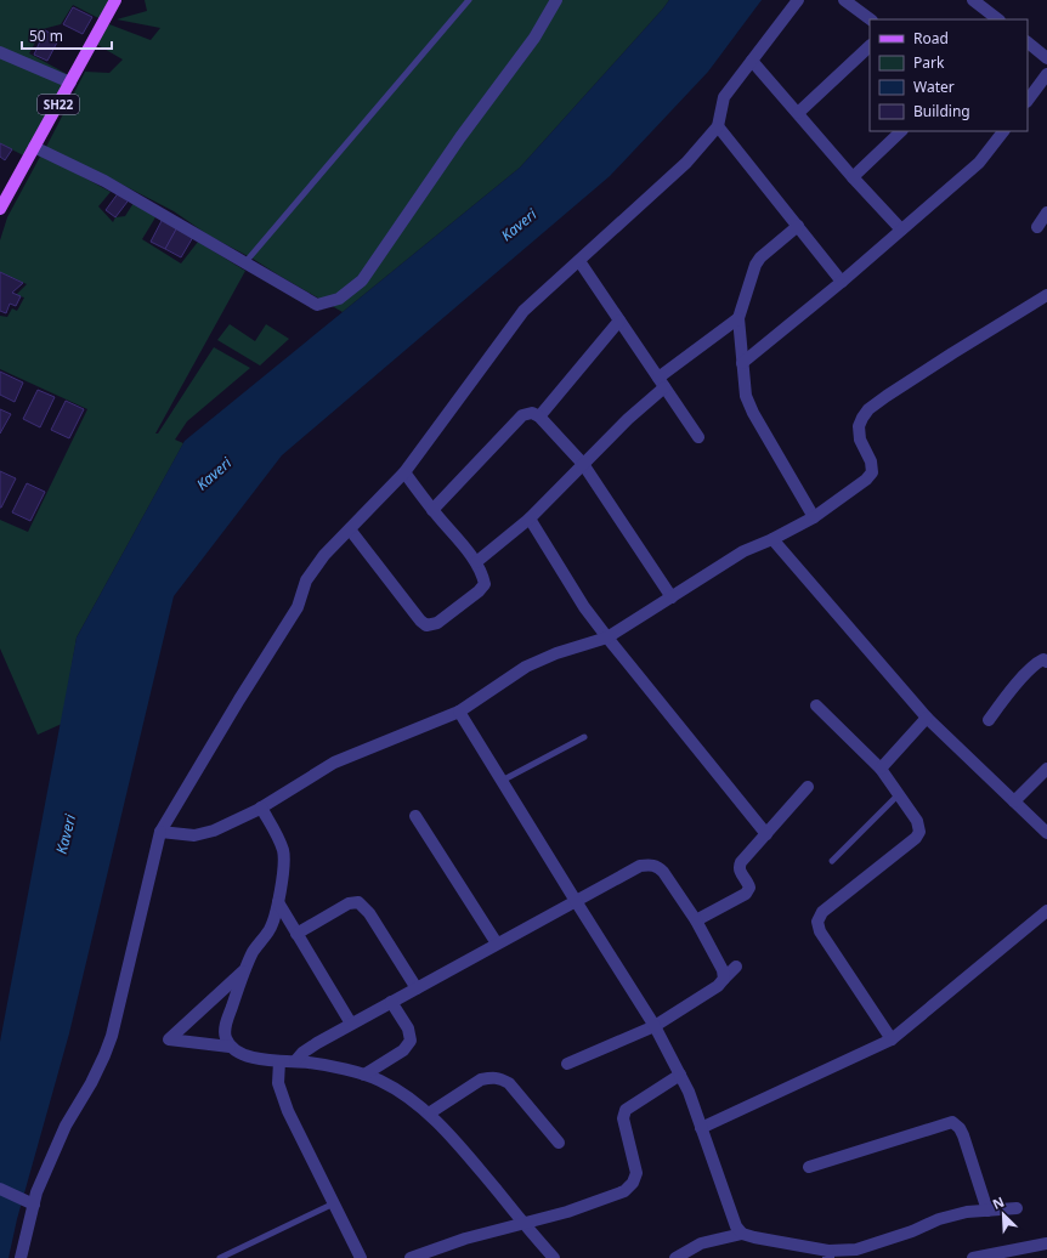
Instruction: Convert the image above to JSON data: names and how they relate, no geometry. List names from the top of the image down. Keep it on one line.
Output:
{"streets":{"main road":["SH22"]},"water":["Kaveri"],"legend":["Road","Park","Water","Building"],"scale_bar":"50 m","north":"top left"}
